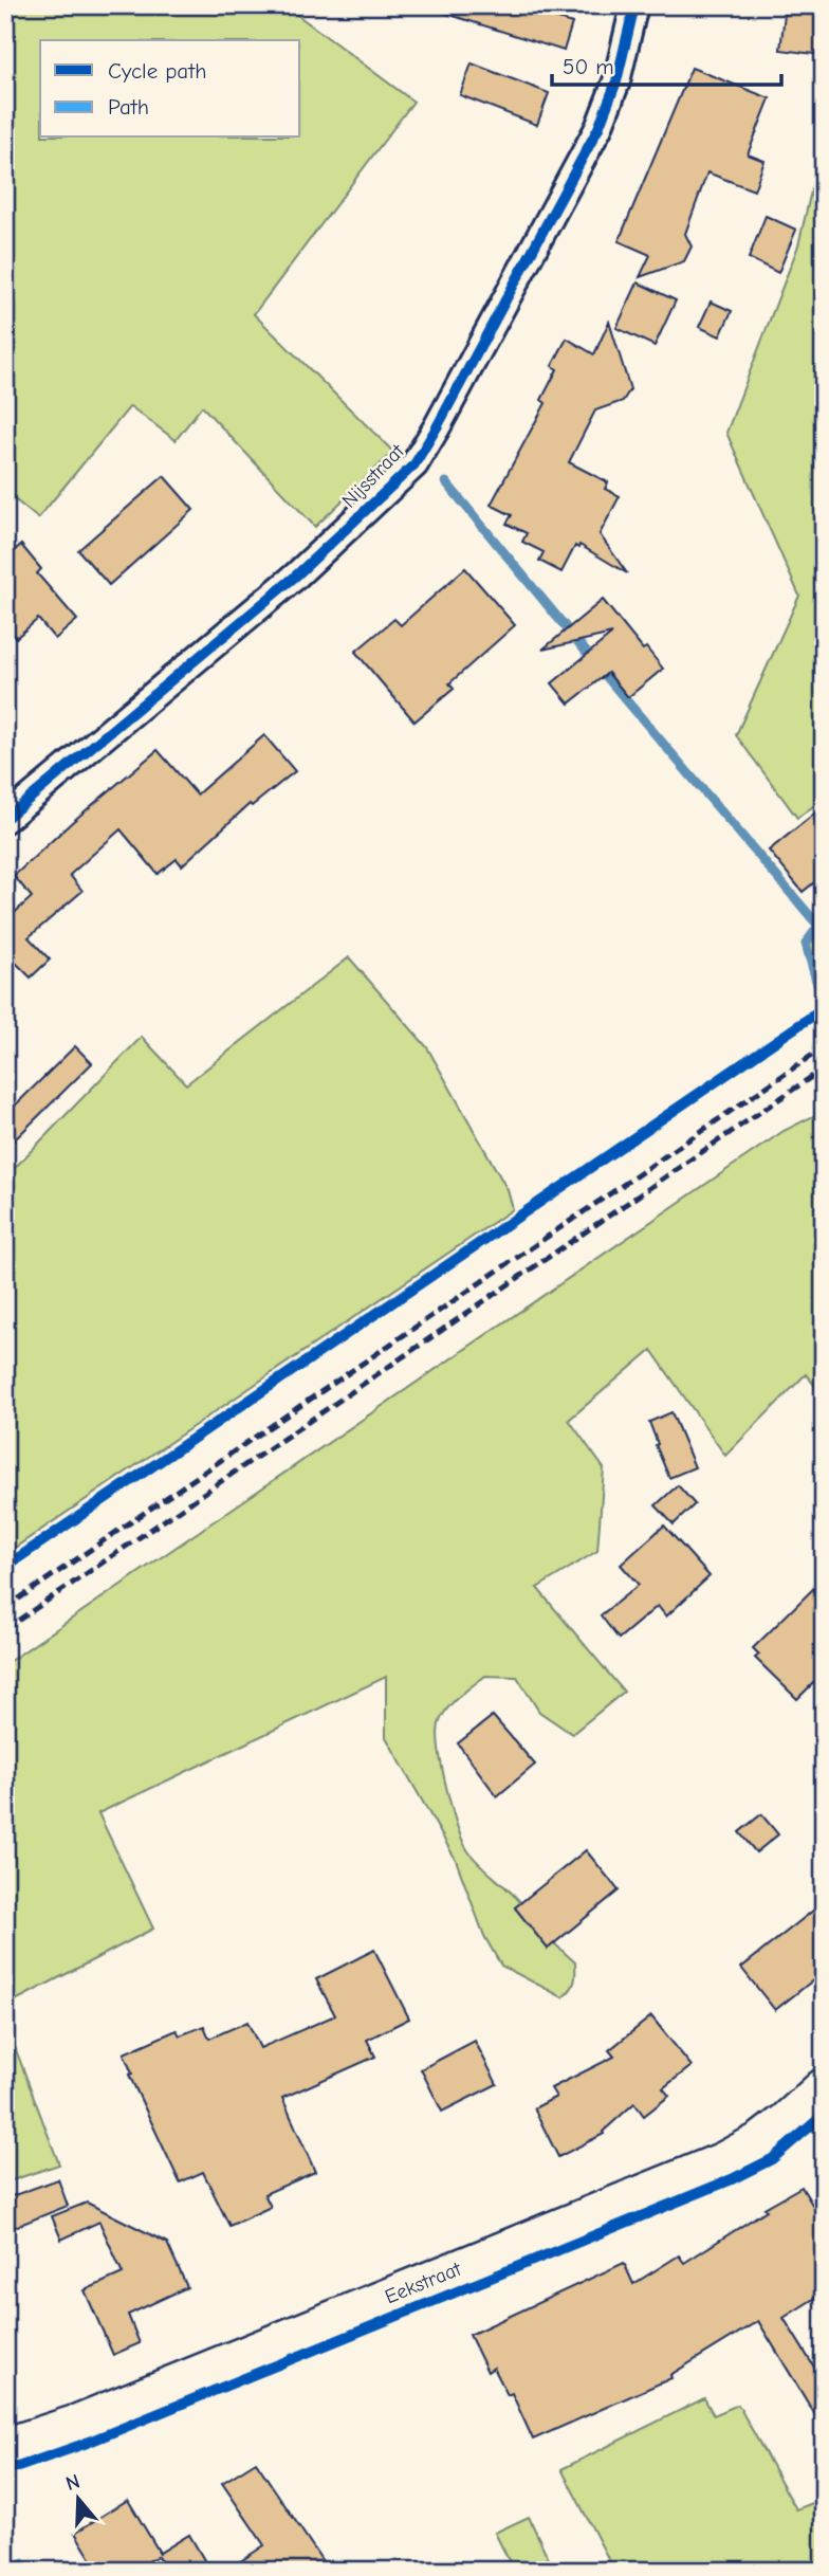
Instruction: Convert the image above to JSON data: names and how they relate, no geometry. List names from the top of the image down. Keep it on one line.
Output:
{"streets":{"street":["Nijsstraat","Eekstraat"]},"legend":["Cycle path","Path"],"scale_bar":"50 m","north":"top"}
